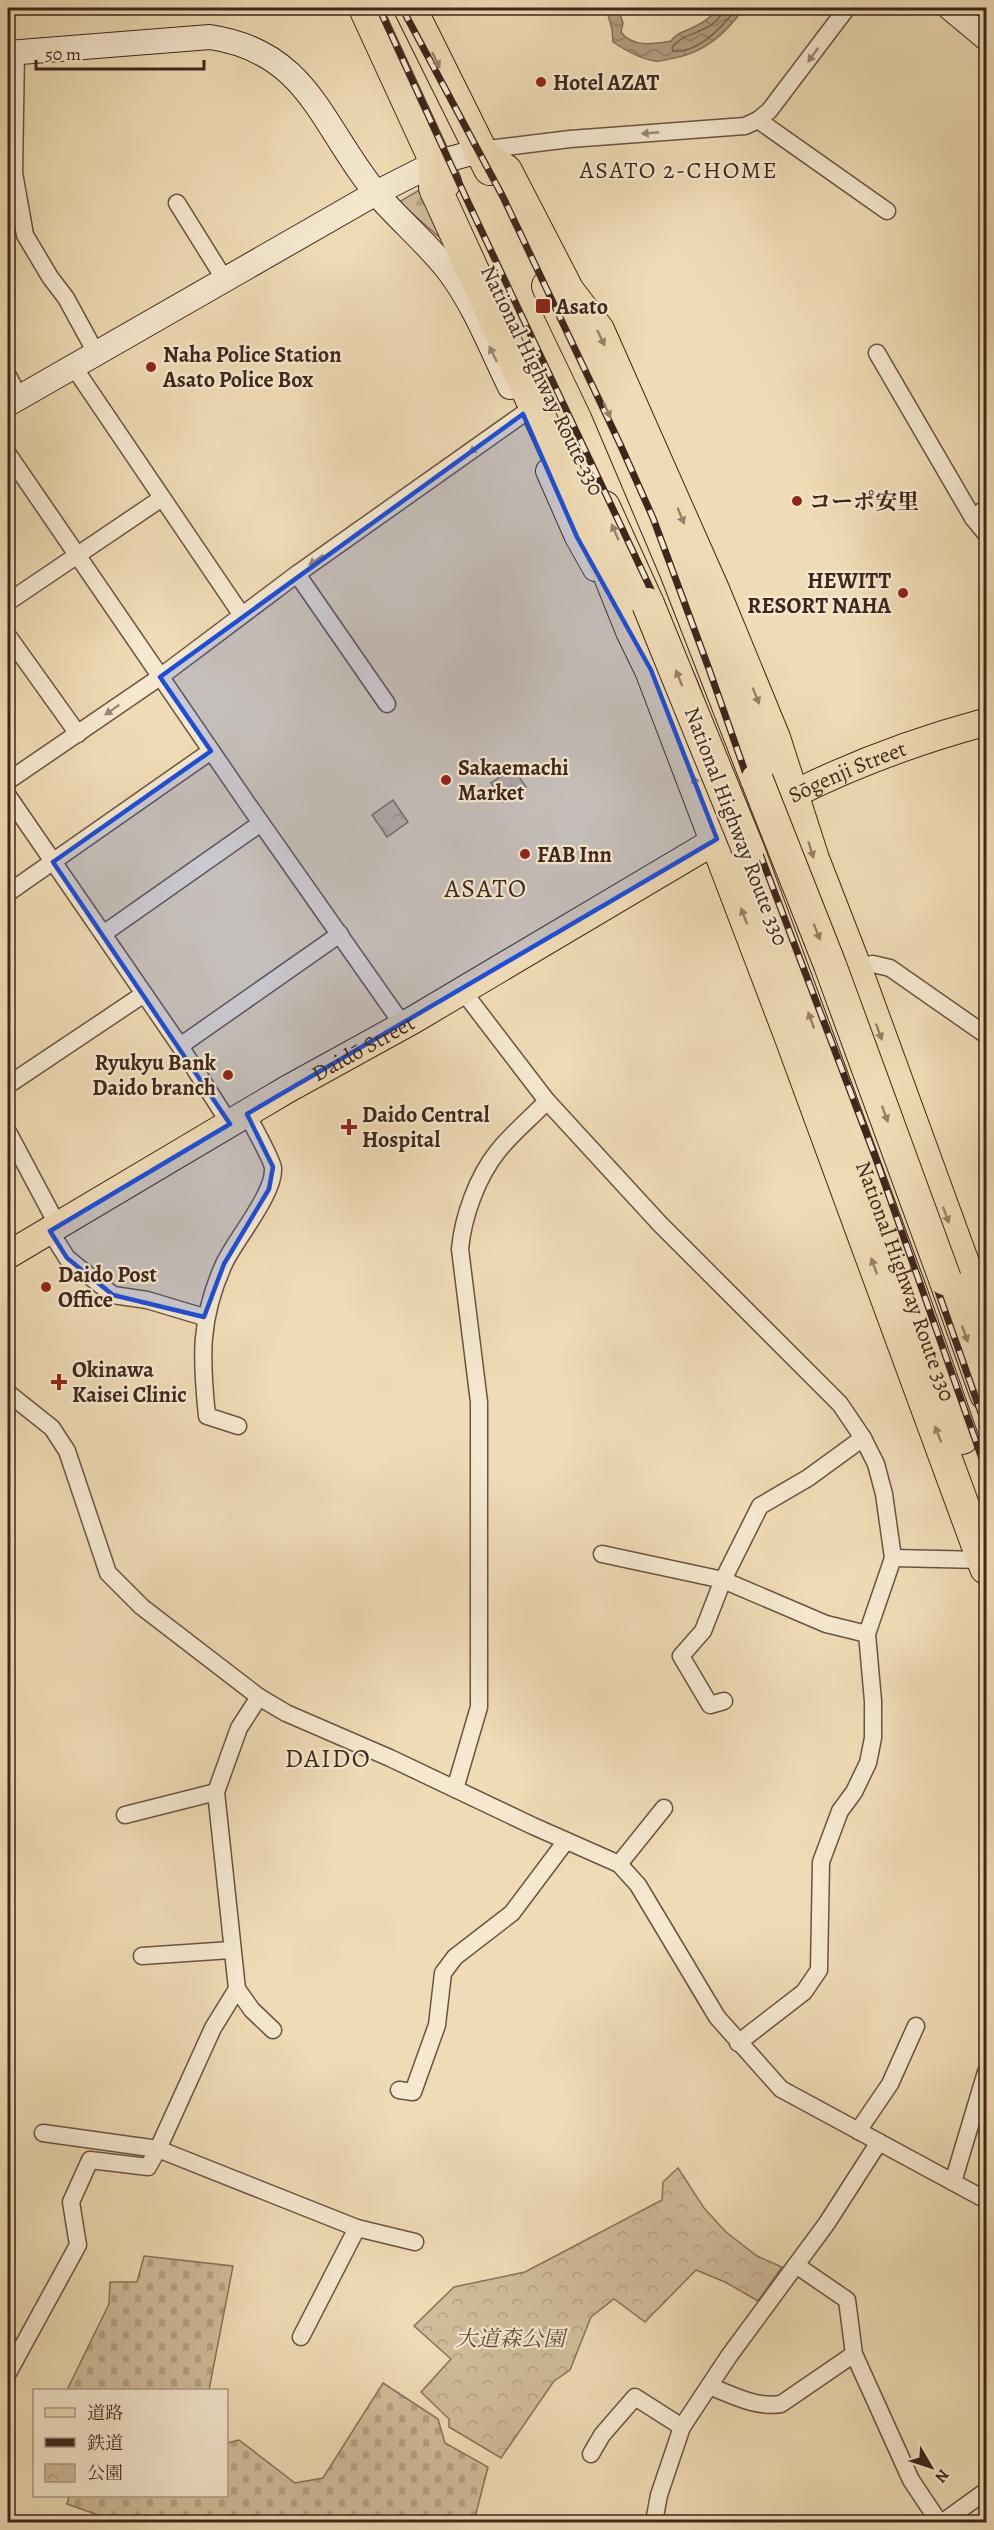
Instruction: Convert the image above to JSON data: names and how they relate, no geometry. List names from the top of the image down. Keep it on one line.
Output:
{"streets":{"highway":["National Highway Route 330"],"main road":["Sōgenji Street","Daidō Street"]},"crossings":[["Sōgenji Street","Daidō Street"]],"districts":["ASATO 2-CHOME","ASATO","DAIDO"],"parks":["大道森公園"],"places":{"other":["Hotel AZAT","Naha Police Station Asato Police Box","コーポ安里","HEWITT RESORT NAHA","Sakaemachi Market","FAB Inn","Ryukyu Bank Daido branch","Daido Post Office"],"transit":["Asato"],"health":["Daido Central Hospital","Okinawa Kaisei Clinic"]},"legend":["道路","鉄道","公園"],"scale_bar":"50 m","north":"bottom right"}
